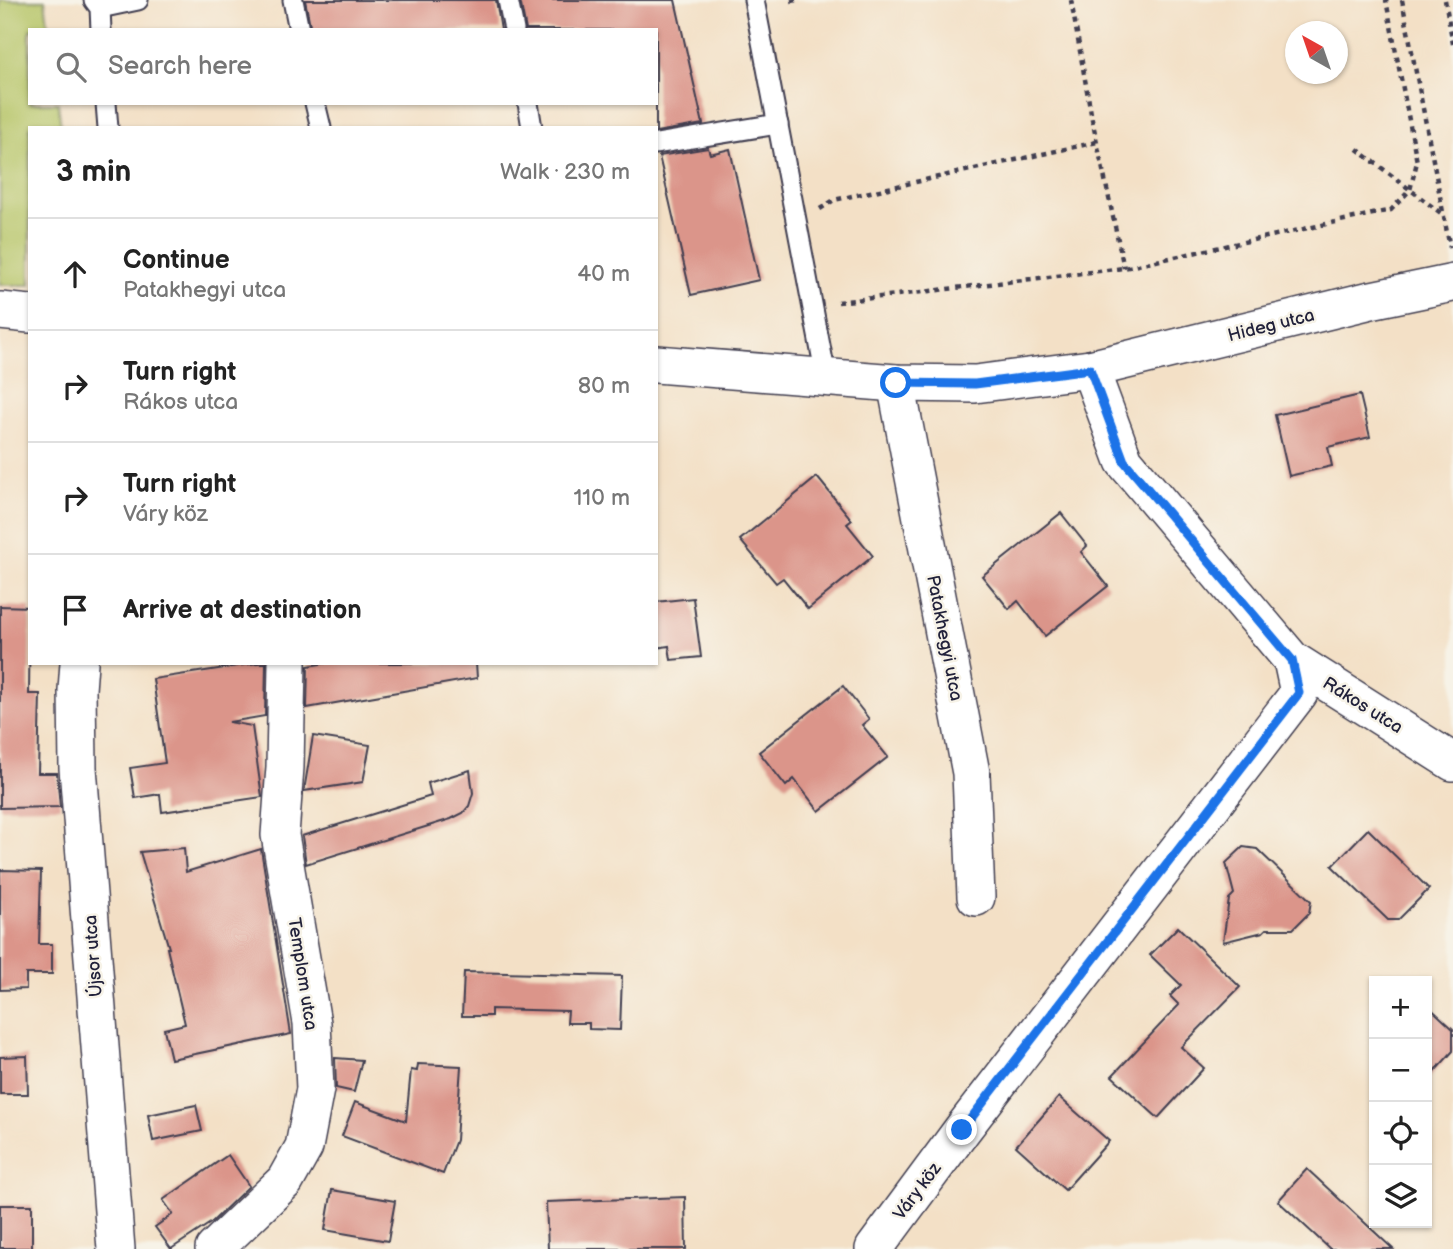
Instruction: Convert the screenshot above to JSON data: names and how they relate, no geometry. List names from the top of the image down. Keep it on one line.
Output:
{"streets":{"street":["Hideg utca","Patakhegyi utca","Rákos utca","Újsor utca","Templom utca","Váry köz"]},"crossings":[["Hideg utca","Rákos utca"],["Rákos utca","Váry köz"]],"north":"top left","page":{"search":"Search here","heading":["3 min","Walk · 230 m"],"list":[["Continue","Patakhegyi utca","40 m"],["Turn right","Rákos utca","80 m"],["Turn right","Váry köz","110 m"],"Arrive at destination"],"map_buttons":["+","−"]}}
